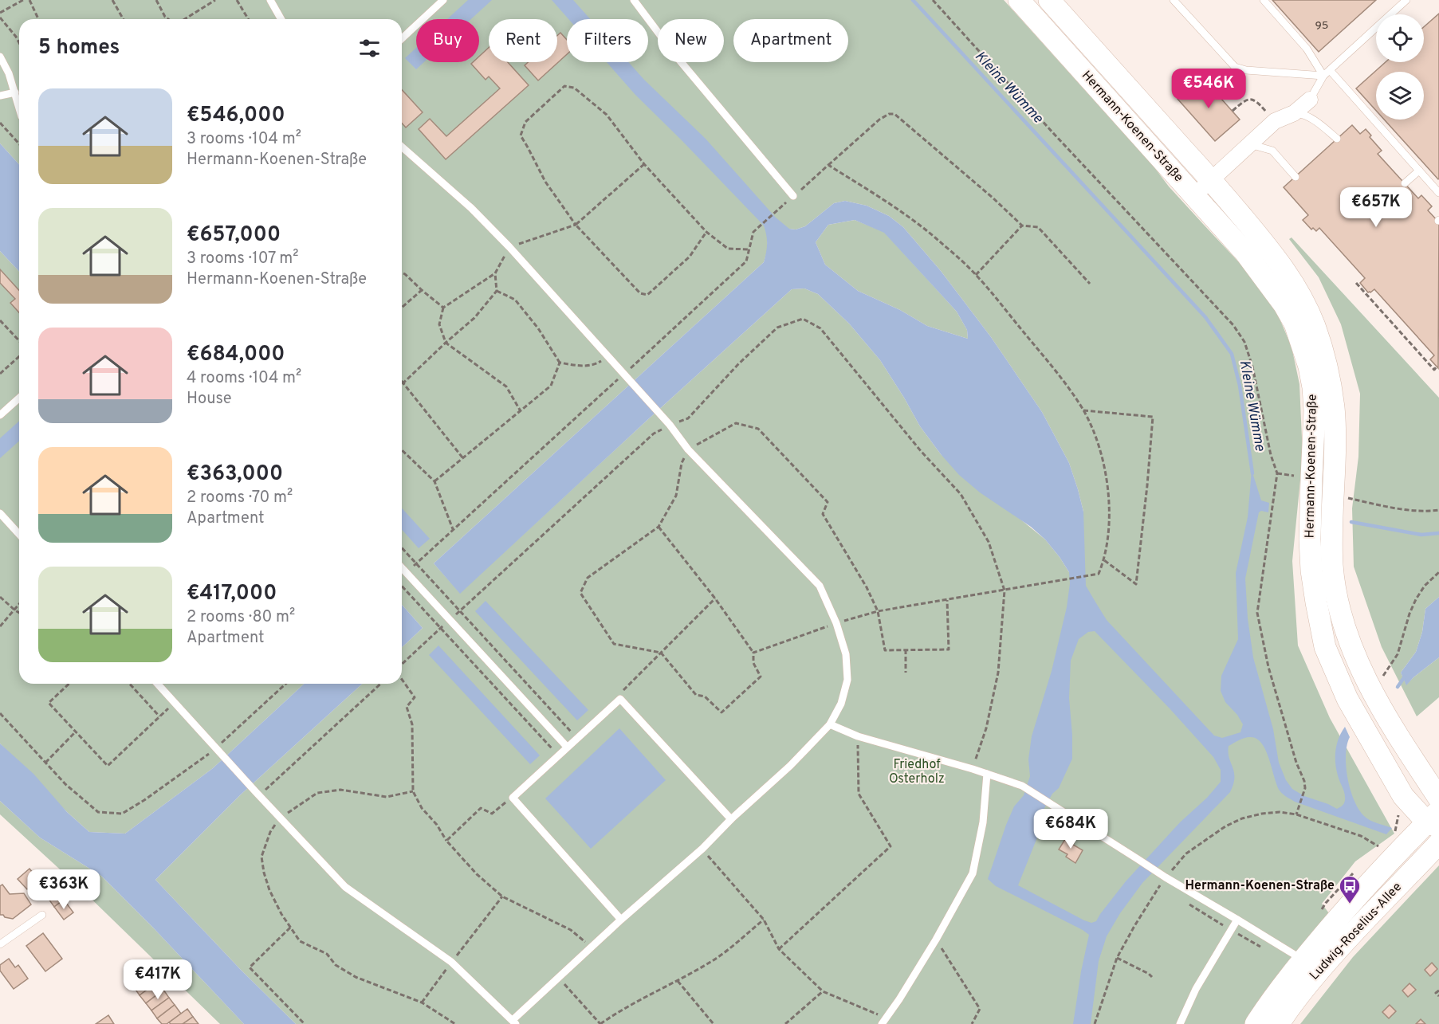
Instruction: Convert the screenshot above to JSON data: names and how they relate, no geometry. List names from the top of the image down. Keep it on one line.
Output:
{"streets":{"main road":["Hermann-Koenen-Straße","Ludwig-Roselius-Allee"]},"crossings":[["Hermann-Koenen-Straße","Ludwig-Roselius-Allee"]],"water":["Kleine Wümme"],"parks":["Friedhof Osterholz"],"places":{"bus stop":["Hermann-Koenen-Straße"]},"house_numbers":["95"],"page":{"chip":["Buy","Rent","Filters","New","Apartment"],"heading":"5 homes","price":["€546K","€657K","€684K","€363K","€417K"],"list":[{"name":"€546,000","note":"3 rooms · 104 m² · Hermann-Koenen-Straße"},{"name":"€657,000","note":"3 rooms · 107 m² · Hermann-Koenen-Straße"},{"name":"€684,000","note":"4 rooms · 104 m² · House"},{"name":"€363,000","note":"2 rooms · 70 m² · Apartment"},{"name":"€417,000","note":"2 rooms · 80 m² · Apartment"}]}}
